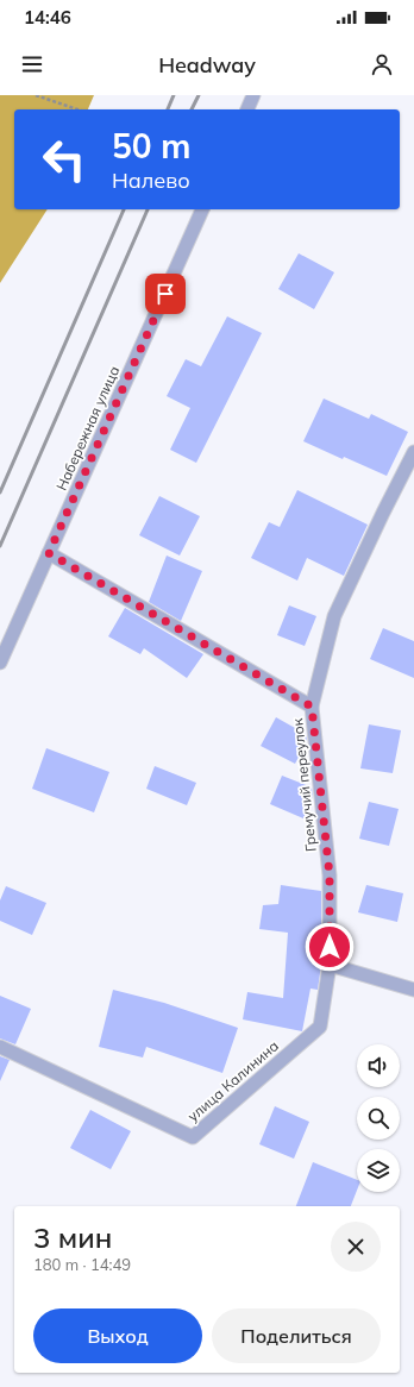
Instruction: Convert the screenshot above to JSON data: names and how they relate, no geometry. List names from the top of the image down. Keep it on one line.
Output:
{"streets":{"street":["Набережная улица","Гремучий переулок","улица Калинина"]},"crossings":[["Гремучий переулок","улица Калинина"]],"page":{"status":"14:46","header":"Headway","turn":["50 m","Налево"],"heading":["3 мин","180 m · 14:49"],"buttons":["Выход","Поделиться"]}}
